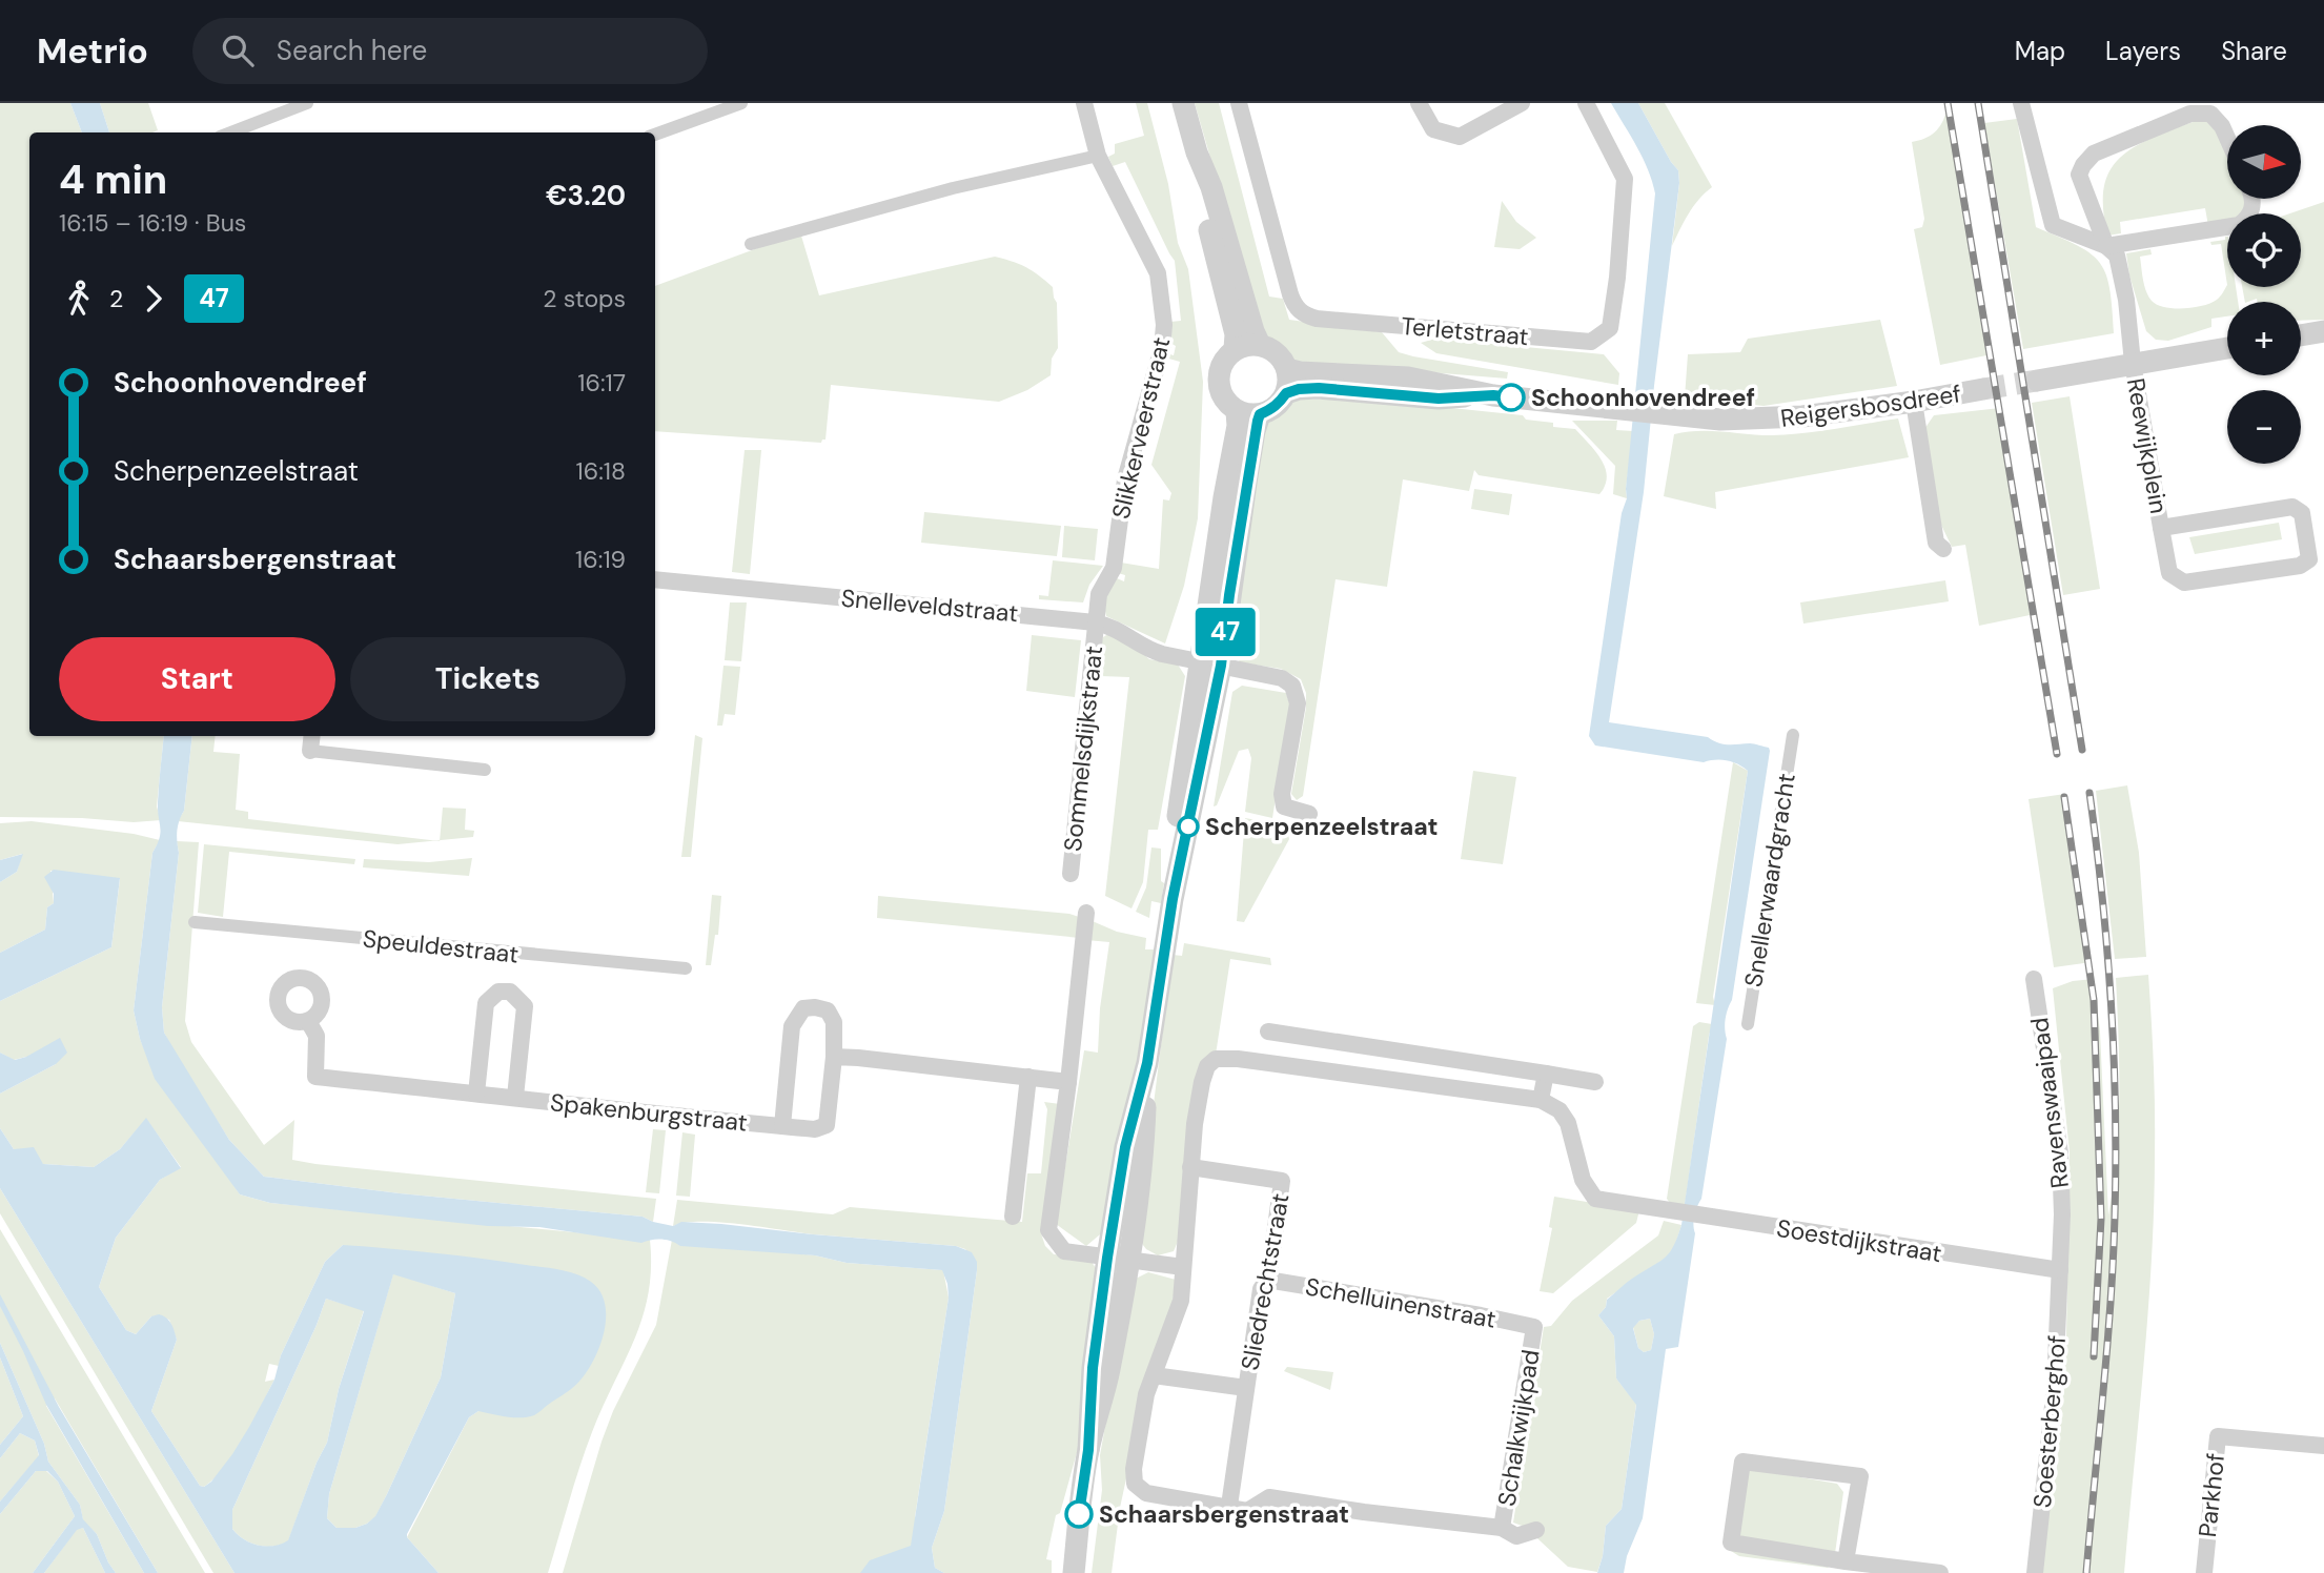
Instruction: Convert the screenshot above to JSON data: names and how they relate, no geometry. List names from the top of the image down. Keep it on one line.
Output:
{"streets":{"street":["Terletstraat","Reigersbosdreef","Slikkerveerstraat","Reewijkplein","Snelleveldstraat","Sommelsdijkstraat","Snellerwaardgracht","Speuldestraat","Ravenswaaipad","Spakenburgstraat","Soestdijkstraat","Sliedrechtstraat","Schelluinenstraat","Soesterberghof","Schalkwijkpad","Parkhof"]},"crossings":[["Slikkerveerstraat","Snelleveldstraat"],["Slikkerveerstraat","Sommelsdijkstraat"],["Snelleveldstraat","Sommelsdijkstraat"],["Ravenswaaipad","Soestdijkstraat"],["Ravenswaaipad","Soesterberghof"],["Soestdijkstraat","Soesterberghof"],["Sliedrechtstraat","Schelluinenstraat"],["Schelluinenstraat","Schalkwijkpad"]],"places":["Schoonhovendreef","Scherpenzeelstraat","Schaarsbergenstraat"],"lines":["bus line 47"],"north":"right","page":{"header":"Metrio","search":"Search here","nav":["Map","Layers","Share"],"on_map":"47","map_buttons":["+","−"],"heading":["4 min","16:15 – 16:19 · Bus","€3.20"],"legs":["2","47","2 stops"],"list":[{"name":"Schoonhovendreef","value":"16:17"},{"name":"Scherpenzeelstraat","value":"16:18"},{"name":"Schaarsbergenstraat","value":"16:19"}],"buttons":["Start","Tickets"]}}
